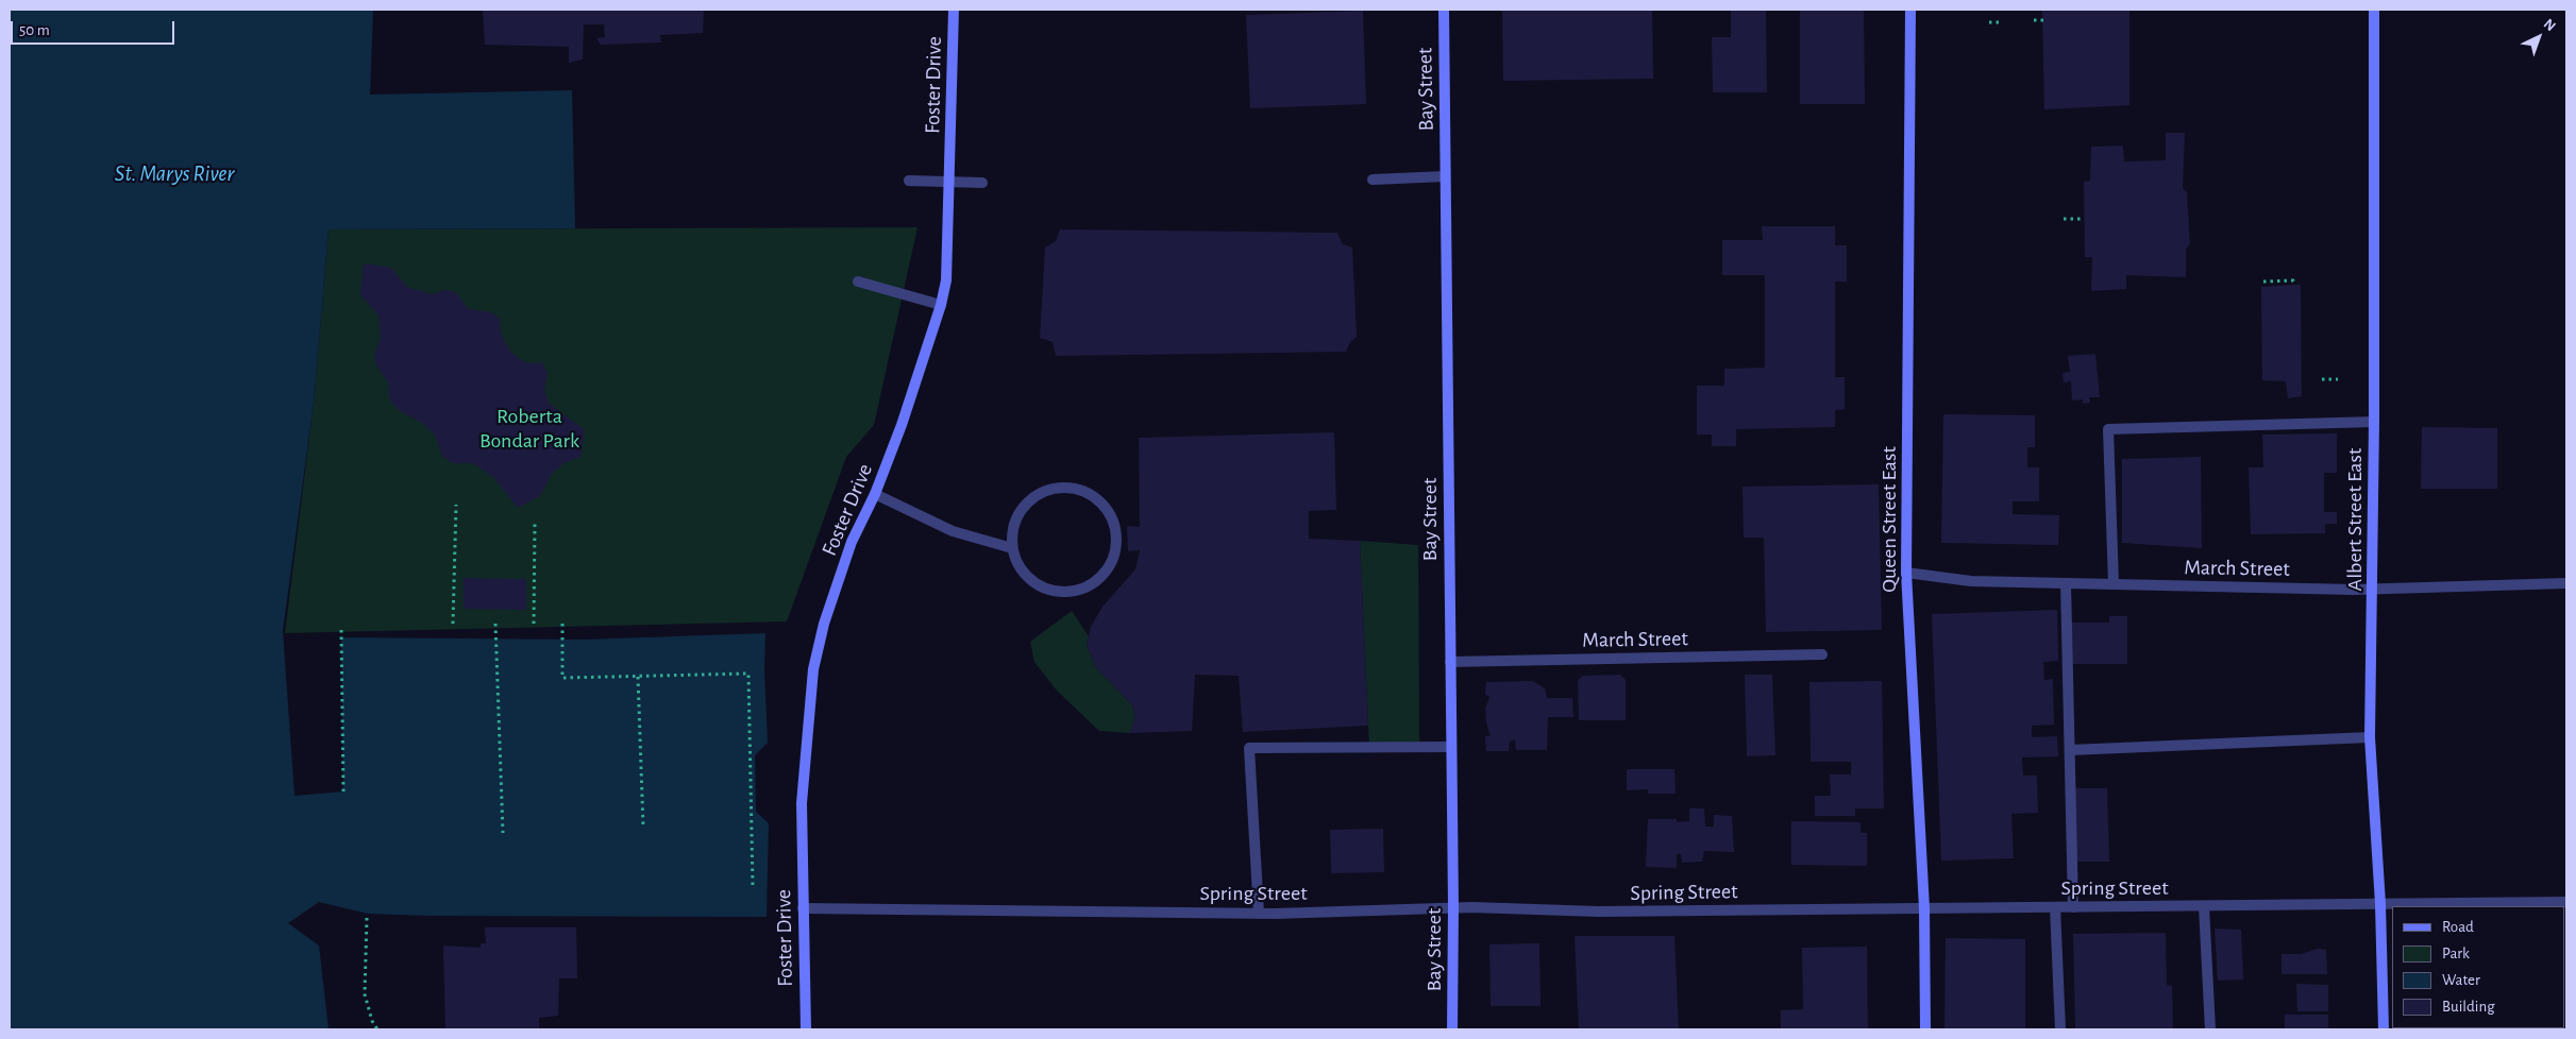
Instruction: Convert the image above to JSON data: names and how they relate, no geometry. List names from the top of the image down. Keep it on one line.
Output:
{"streets":{"main road":["Foster Drive","Bay Street","Queen Street East","Albert Street East"],"street":["March Street","Spring Street"]},"crossings":[["Foster Drive","Spring Street"],["Bay Street","March Street"],["Bay Street","Spring Street"],["Queen Street East","March Street"],["Queen Street East","Spring Street"],["Albert Street East","March Street"],["Albert Street East","Spring Street"]],"water":["St. Marys River"],"parks":["Roberta Bondar Park"],"legend":["Road","Park","Water","Building"],"scale_bar":"50 m","north":"top right"}
